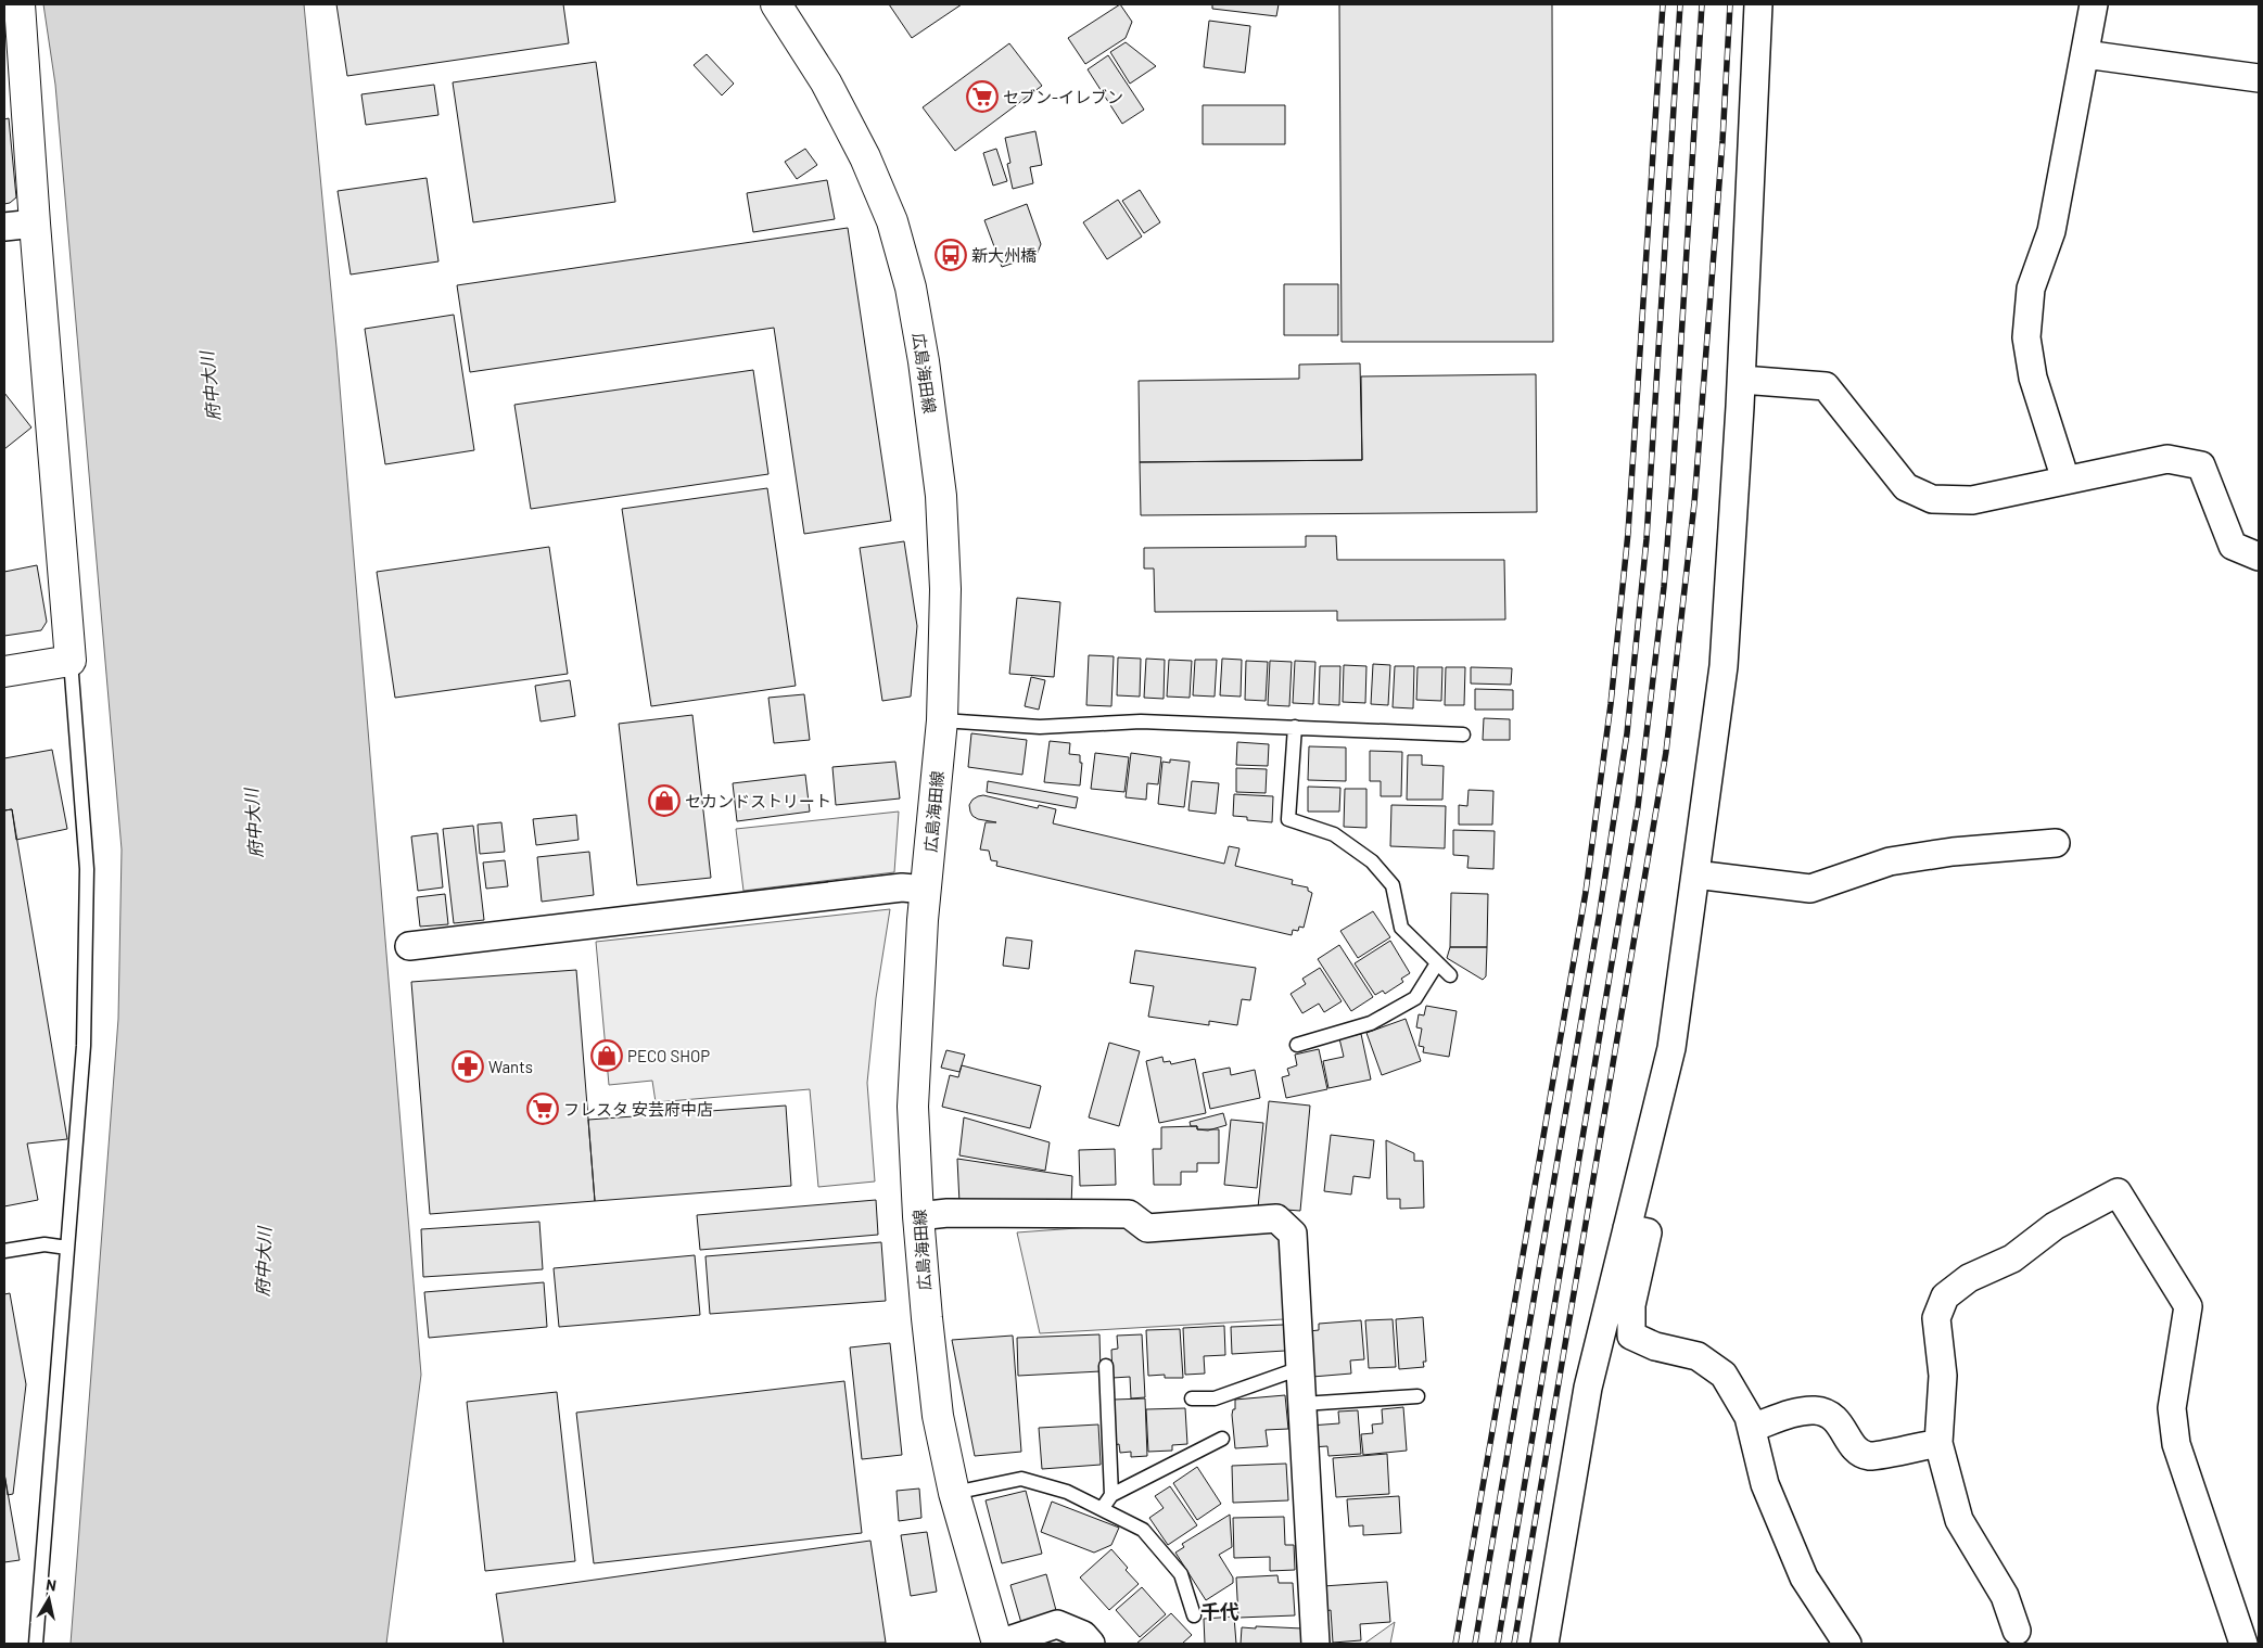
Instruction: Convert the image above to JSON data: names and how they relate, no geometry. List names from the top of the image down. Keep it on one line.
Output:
{"streets":{"main road":["広島海田線"]},"districts":["千代"],"water":["府中大川"],"places":{"supermarket":["セブン-イレブン","フレスタ 安芸府中店"],"bus stop":["新大州橋"],"shop":["セカンドストリート","PECO SHOP"],"pharmacy":["Wants"]},"north":"top"}
